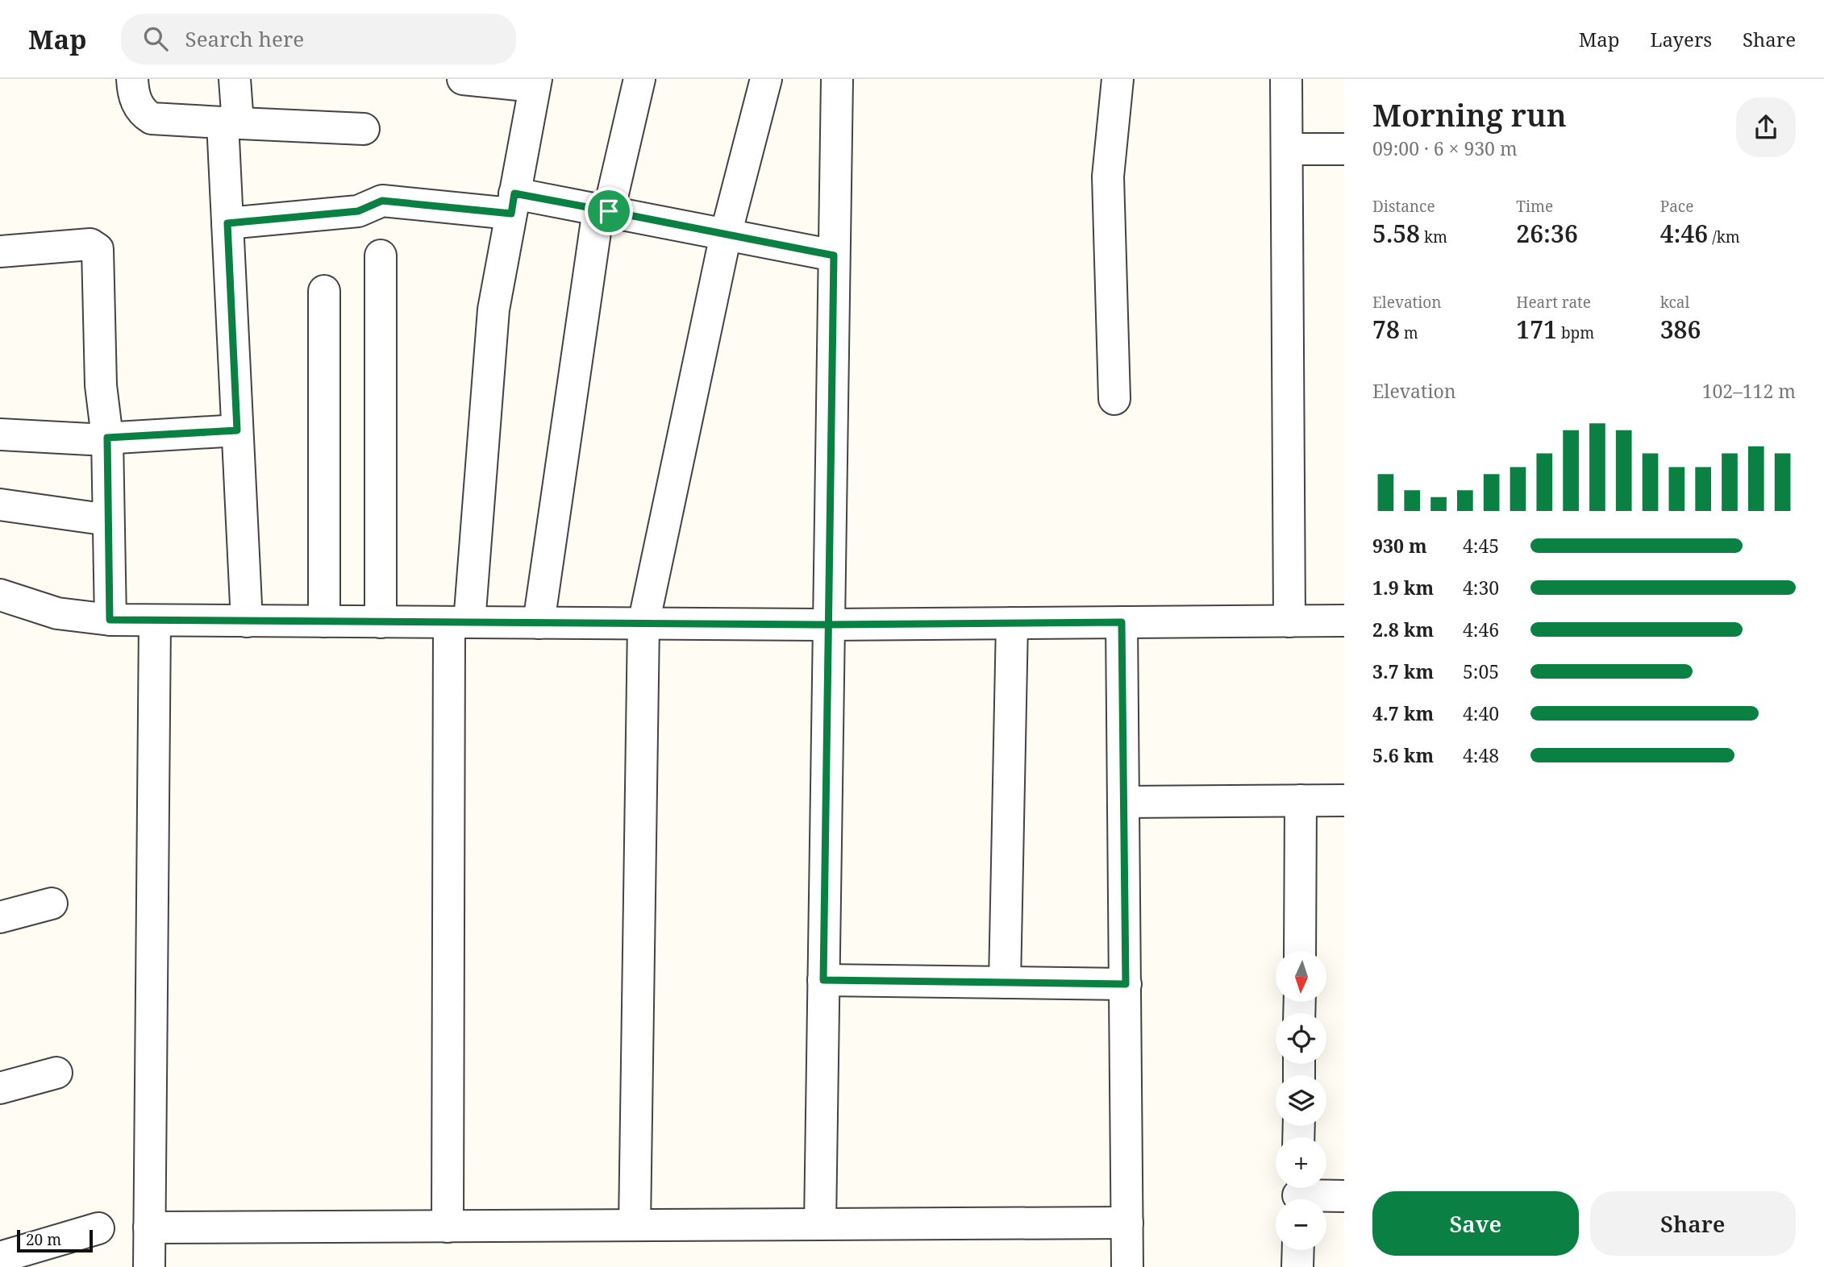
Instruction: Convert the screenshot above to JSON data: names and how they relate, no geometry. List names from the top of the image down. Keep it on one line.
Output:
{"scale_bar":"20 m","north":"bottom","page":{"header":"Map","search":"Search here","nav":["Map","Layers","Share"],"heading":["Morning run","09:00 · 6 × 930 m"],"stats":[["Distance","5.58 km"],["Time","26:36"],["Pace","4:46 /km"],["Elevation","78 m"],["Heart rate","171 bpm"],["kcal","386"]],"chart":["Elevation","102–112 m"],"list":[{"name":"930 m","note":"4:45"},{"name":"1.9 km","note":"4:30"},{"name":"2.8 km","note":"4:46"},{"name":"3.7 km","note":"5:05"},{"name":"4.7 km","note":"4:40"},{"name":"5.6 km","note":"4:48"}],"map_buttons":["+","−"],"buttons":["Save","Share"],"scale":"20 m"}}
